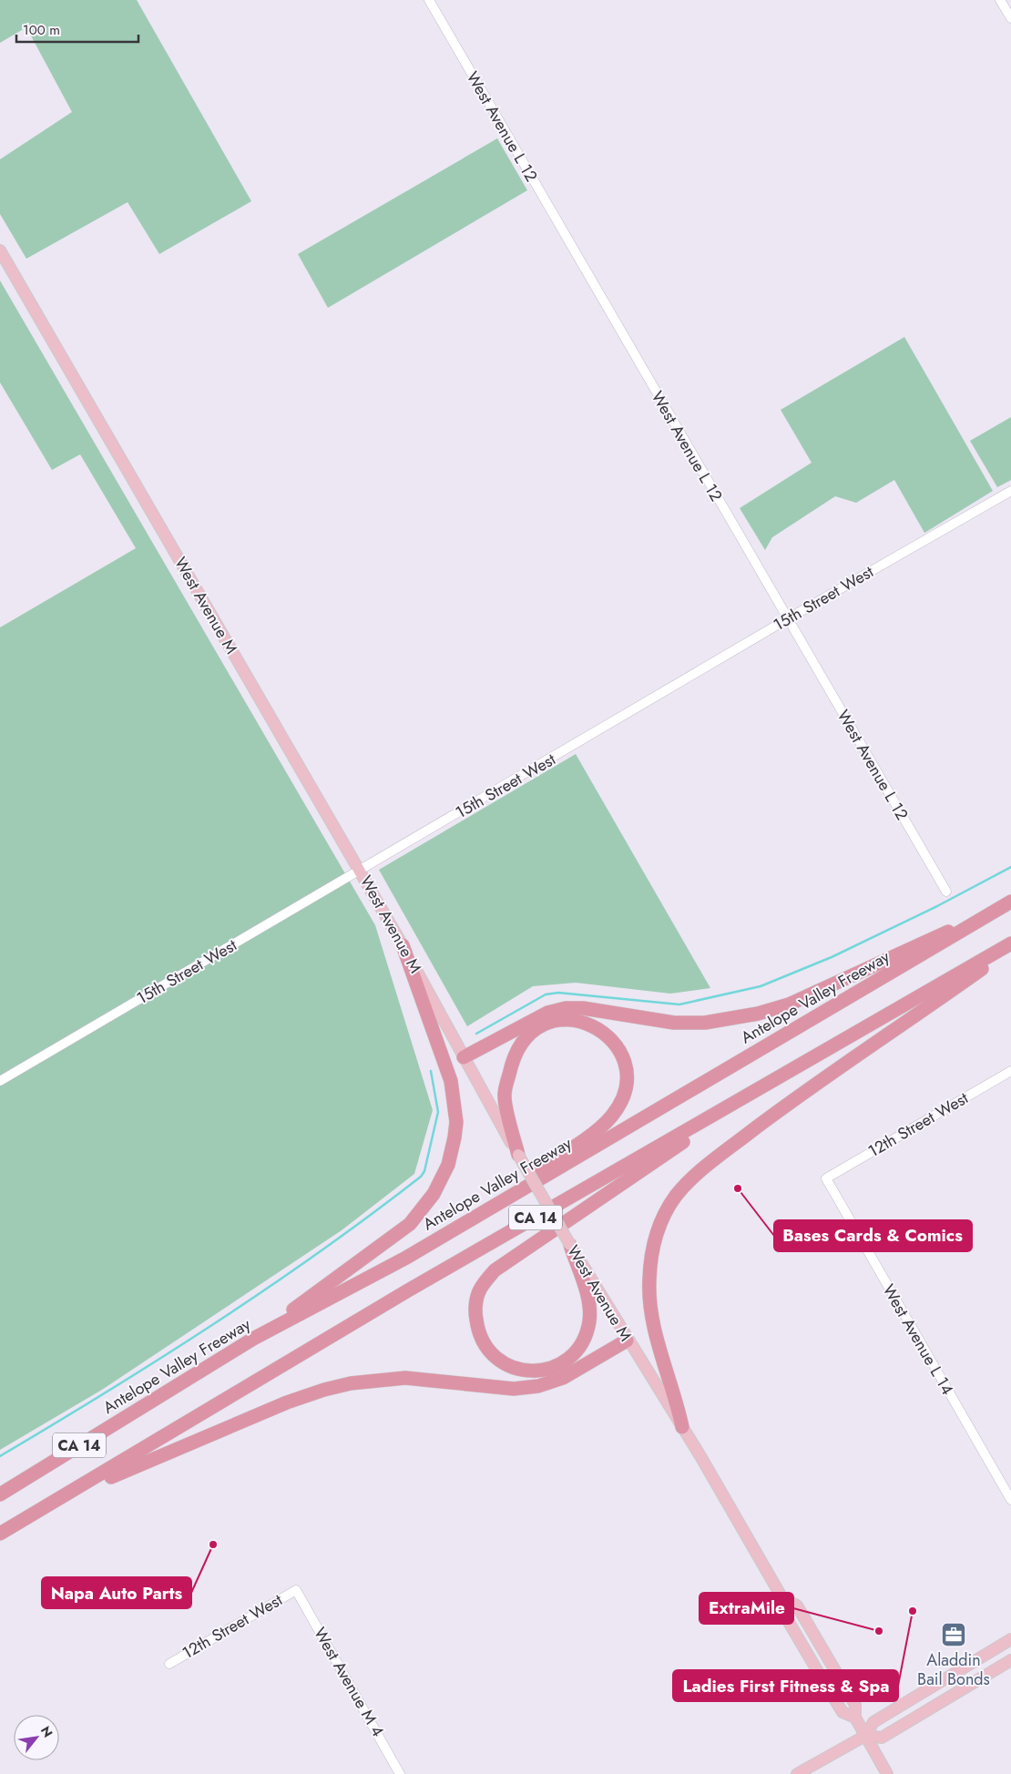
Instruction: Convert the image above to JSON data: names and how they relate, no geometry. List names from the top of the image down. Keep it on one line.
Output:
{"streets":{"highway":["Antelope Valley Freeway","CA 14"],"main road":["West Avenue M"],"street":["West Avenue L 12","15th Street West","12th Street West","West Avenue L 14","West Avenue M 4"]},"crossings":[["West Avenue L 12","15th Street West"],["15th Street West","West Avenue M"],["12th Street West","West Avenue L 14"],["12th Street West","West Avenue M 4"]],"places":{"other":["Bases Cards & Comics","Napa Auto Parts","Ladies First Fitness & Spa","ExtraMile"],"office":["Aladdin Bail Bonds"]},"scale_bar":"100 m","north":"top right"}
